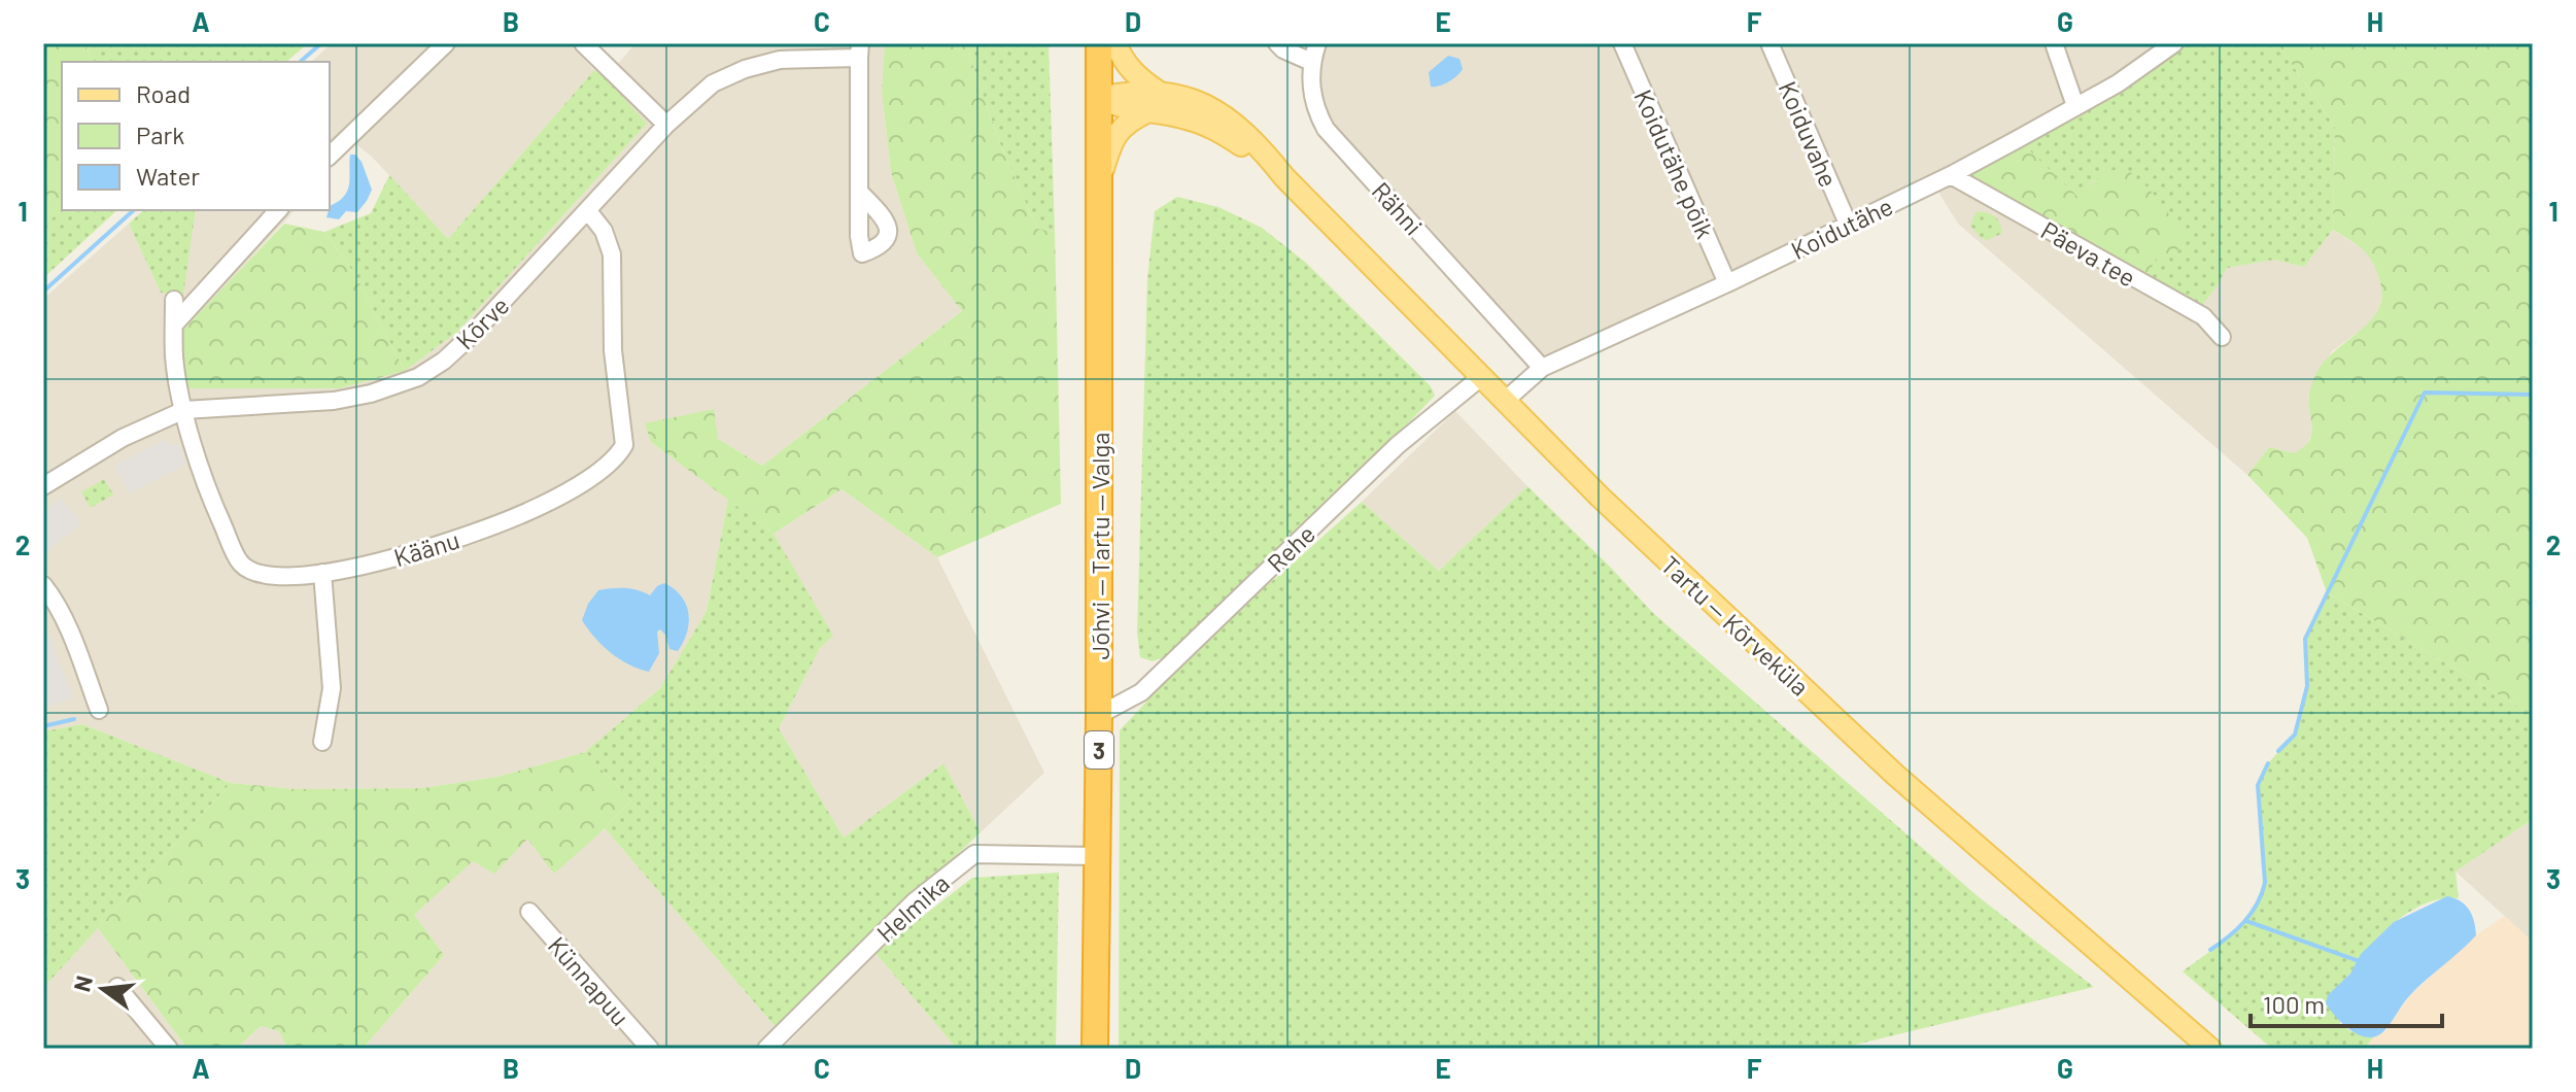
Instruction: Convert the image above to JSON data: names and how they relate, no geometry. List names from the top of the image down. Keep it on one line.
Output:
{"streets":{"highway":["Jõhvi — Tartu — Valga","3"],"main road":["Tartu — Kõrveküla"],"street":["Koiduvahe","Koidutähe põik","Rähni","Koidutähe","Päeva tee","Kõrve","Käänu","Rehe","Helmika","Künnapuu"]},"crossings":[["Koiduvahe","Koidutähe"],["Koidutähe põik","Koidutähe"],["Rähni","Koidutähe"],["Koidutähe","Päeva tee"],["Koidutähe","Tartu — Kõrveküla"],["Kõrve","Käänu"],["Jõhvi — Tartu — Valga","Rehe"],["Jõhvi — Tartu — Valga","Tartu — Kõrveküla"],["Jõhvi — Tartu — Valga","Helmika"],["Rehe","Tartu — Kõrveküla"]],"legend":["Road","Park","Water"],"scale_bar":"100 m","north":"left","grid":{"columns":["A","B","C","D","E","F","G","H"],"rows":["1","2","3"]}}
